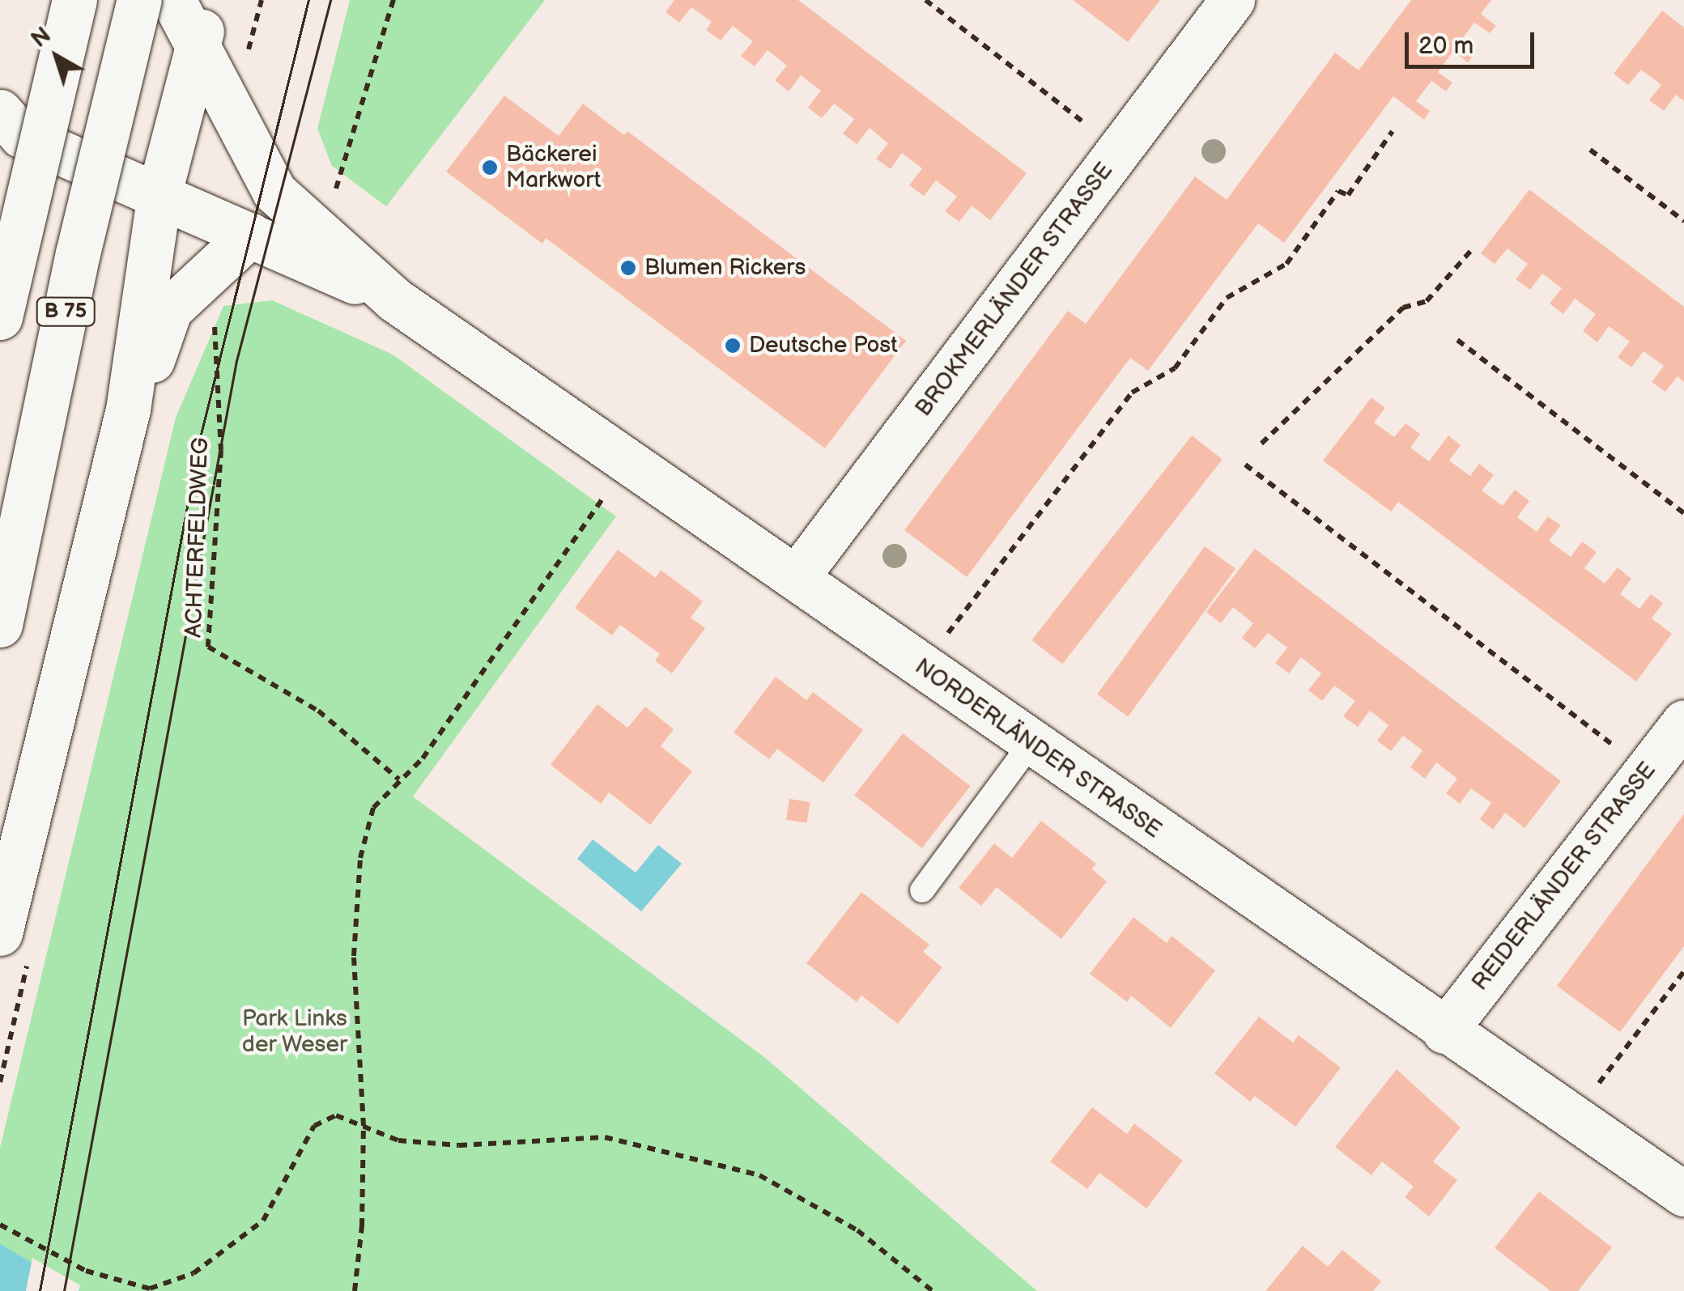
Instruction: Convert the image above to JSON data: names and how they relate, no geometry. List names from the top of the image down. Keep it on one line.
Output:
{"streets":{"main road":["BROKMERLÄNDER STRASSE","B 75","NORDERLÄNDER STRASSE","REIDERLÄNDER STRASSE"],"path":["ACHTERFELDWEG"]},"crossings":[["BROKMERLÄNDER STRASSE","NORDERLÄNDER STRASSE"],["NORDERLÄNDER STRASSE","REIDERLÄNDER STRASSE"]],"parks":["Park Links der Weser"],"places":["Bäckerei Markwort","Blumen Rickers","Deutsche Post"],"scale_bar":"20 m","north":"top left"}
